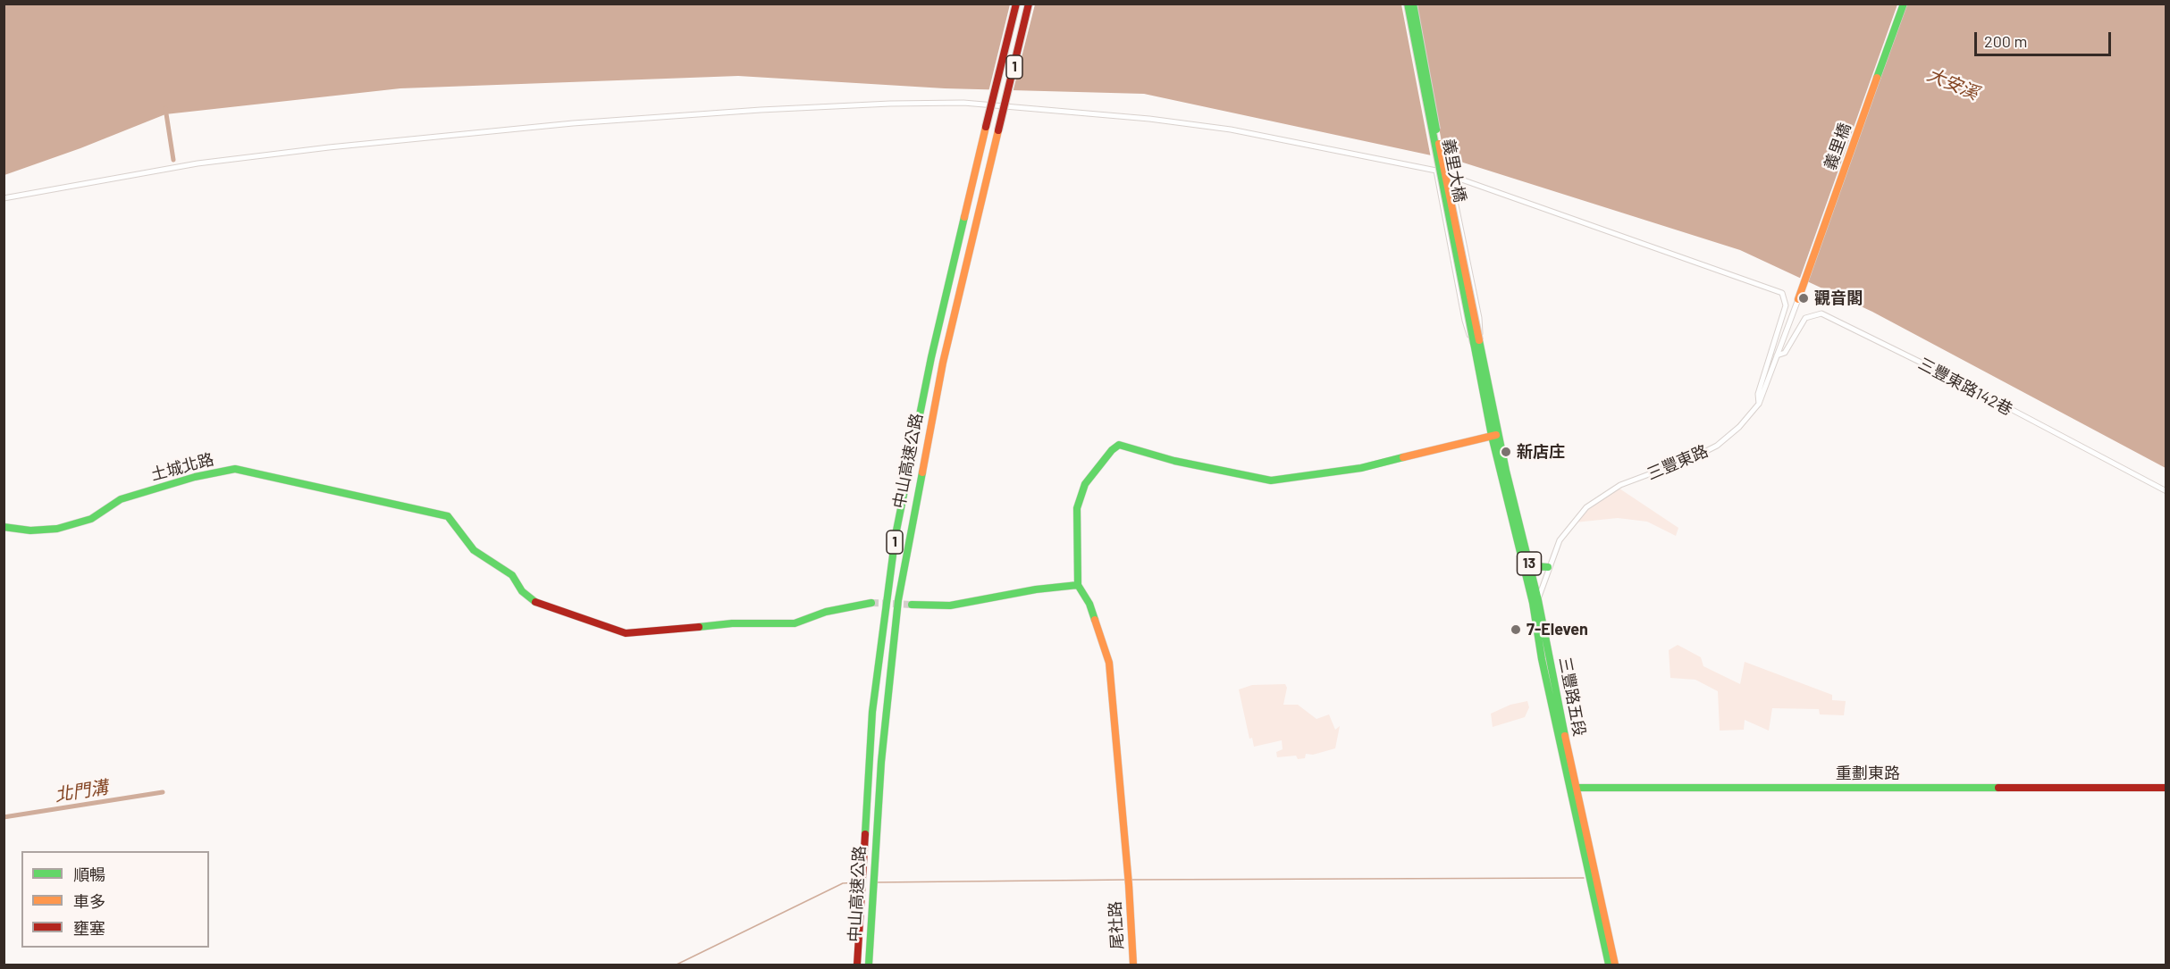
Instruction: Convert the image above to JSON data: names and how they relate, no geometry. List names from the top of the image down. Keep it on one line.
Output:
{"streets":{"main road":["1","義里橋","義里大橋","中山高速公路","土城北路","13","三豐路五段","重劃東路","尾社路"],"street":["三豐東路142巷","三豐東路"]},"crossings":[["義里橋","三豐東路"],["義里大橋","三豐路五段"],["三豐東路142巷","三豐東路"],["三豐東路","三豐路五段"],["三豐路五段","重劃東路"]],"water":["大安溪","北門溝"],"places":["觀音閣","新店庄","7-Eleven"],"legend":["順暢","車多","壅塞"],"scale_bar":"200 m"}
